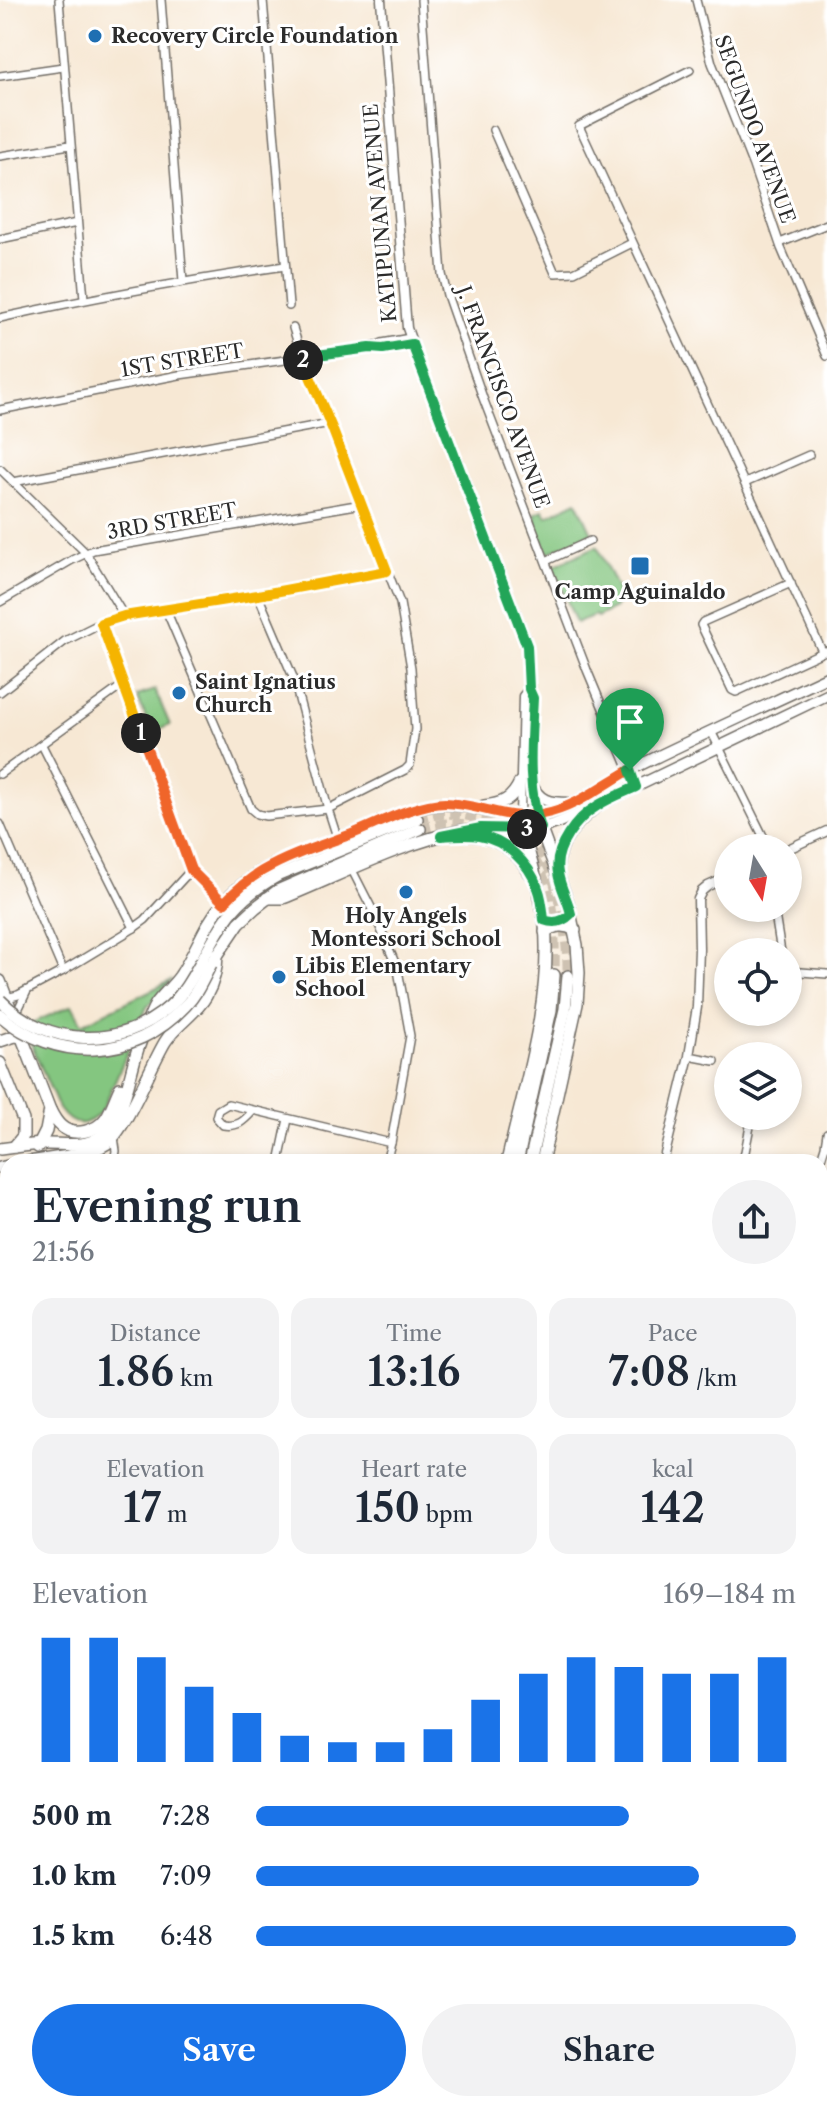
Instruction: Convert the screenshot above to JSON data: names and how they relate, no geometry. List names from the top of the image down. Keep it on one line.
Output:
{"streets":{"main road":["KATIPUNAN AVENUE"],"street":["SEGUNDO AVENUE","1ST STREET","J. FRANCISCO AVENUE","3RD STREET"]},"crossings":[["KATIPUNAN AVENUE","1ST STREET"]],"places":{"other":["Recovery Circle Foundation","Saint Ignatius Church","Holy Angels Montessori School","Libis Elementary School"],"transit":["Camp Aguinaldo"]},"north":"bottom","page":{"pins":["2","1","3"],"heading":["Evening run","21:56"],"stats":[["Distance","1.86 km"],["Time","13:16"],["Pace","7:08 /km"],["Elevation","17 m"],["Heart rate","150 bpm"],["kcal","142"]],"chart":["Elevation","169–184 m"],"list":[{"name":"500 m","note":"7:28"},{"name":"1.0 km","note":"7:09"},{"name":"1.5 km","note":"6:48"}],"buttons":["Save","Share"]}}
